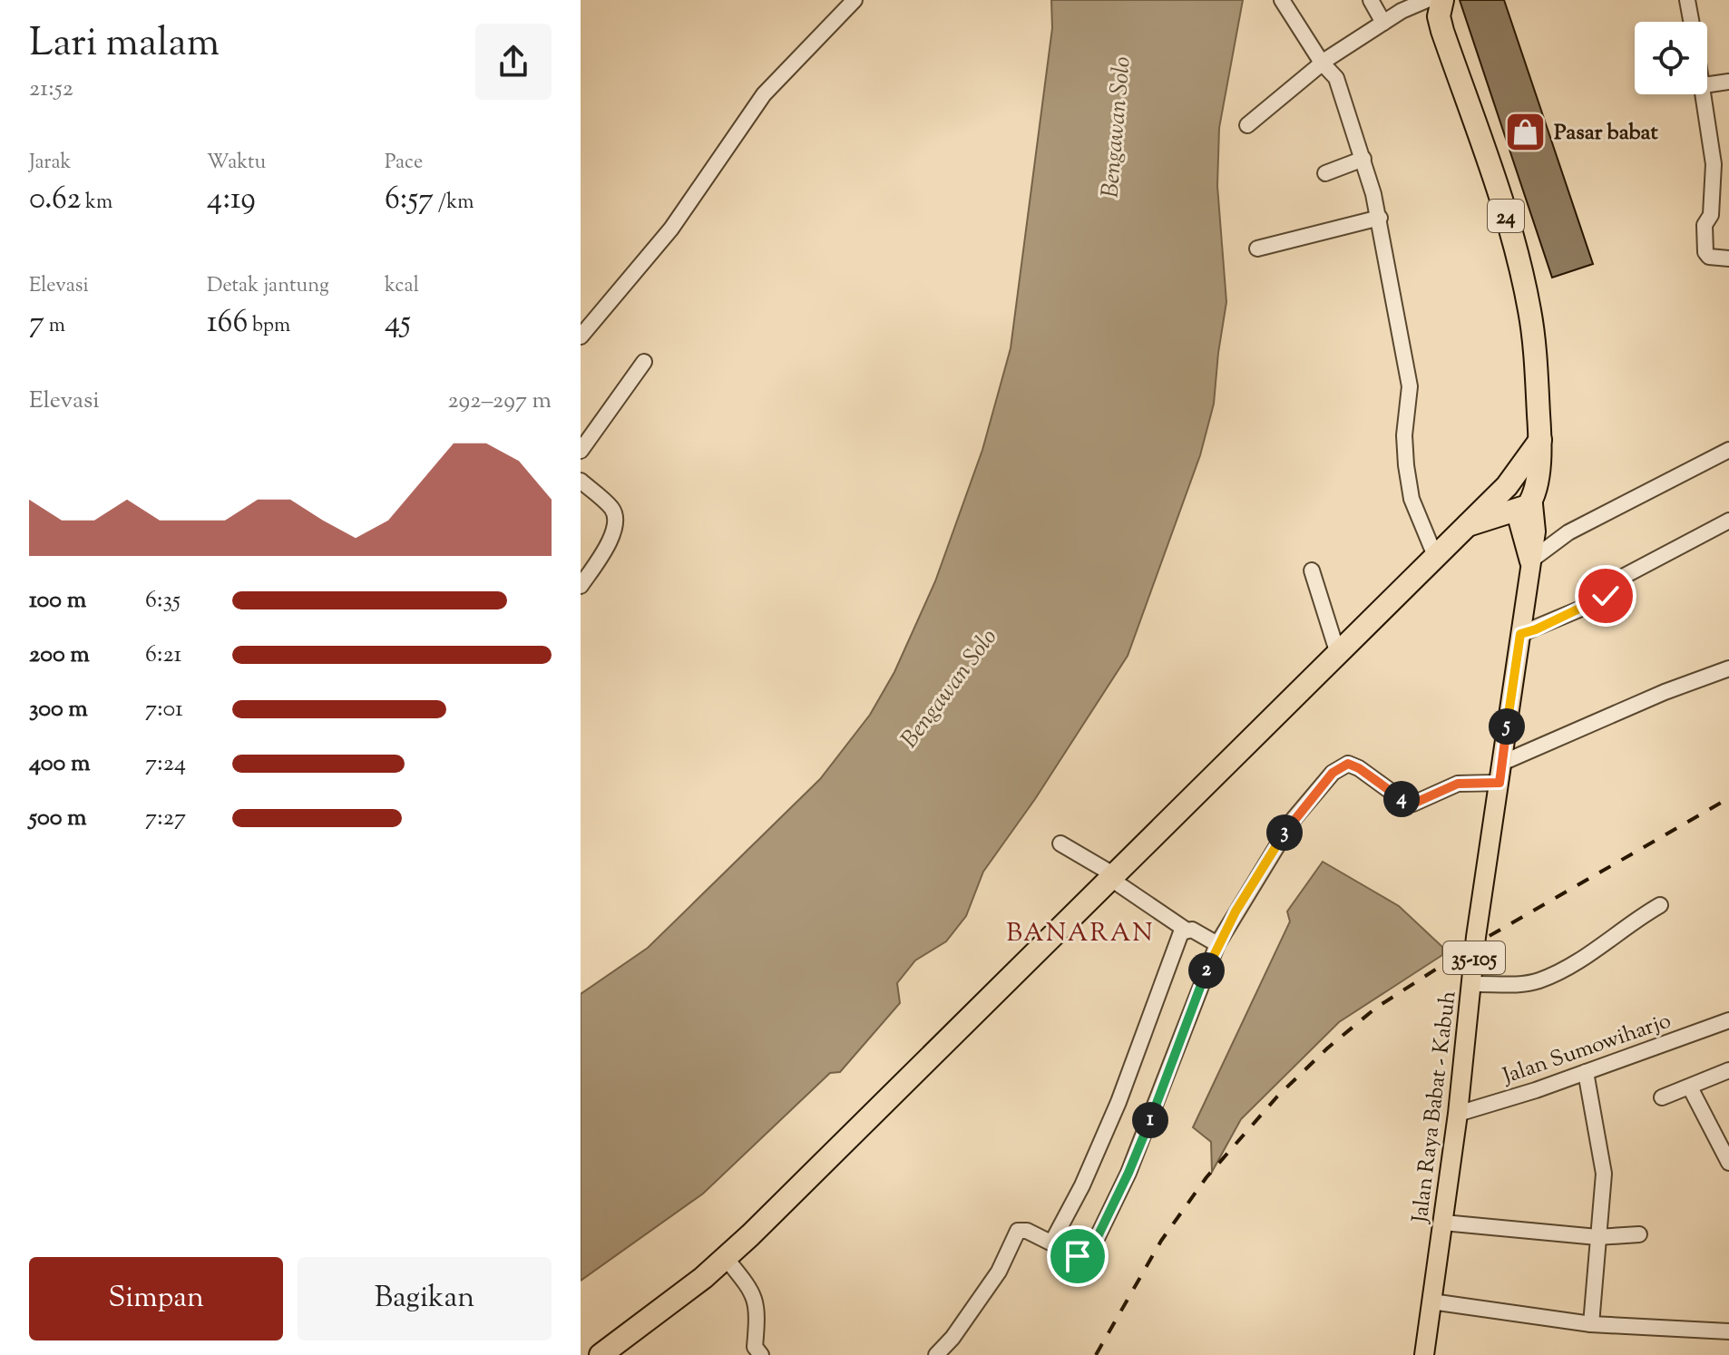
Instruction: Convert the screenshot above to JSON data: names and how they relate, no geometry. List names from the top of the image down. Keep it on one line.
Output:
{"streets":{"highway":["24"],"main road":["35-105","Jalan Raya Babat - Kabuh"],"street":["Jalan Sumowiharjo"]},"crossings":[["24","35-105"],["35-105","Jalan Raya Babat - Kabuh"],["Jalan Sumowiharjo","Jalan Raya Babat - Kabuh"]],"districts":["BANARAN"],"water":["Bengawan Solo"],"places":{"shop":["Pasar babat"]},"page":{"heading":["Lari malam","21:52"],"stats":[["Jarak","0.62 km"],["Waktu","4:19"],["Pace","6:57 /km"],["Elevasi","7 m"],["Detak jantung","166 bpm"],["kcal","45"]],"chart":["Elevasi","292–297 m"],"list":[{"name":"100 m","note":"6:35"},{"name":"200 m","note":"6:21"},{"name":"300 m","note":"7:01"},{"name":"400 m","note":"7:24"},{"name":"500 m","note":"7:27"}],"pins":["5","4","3","2","1"],"buttons":["Simpan","Bagikan"]}}
